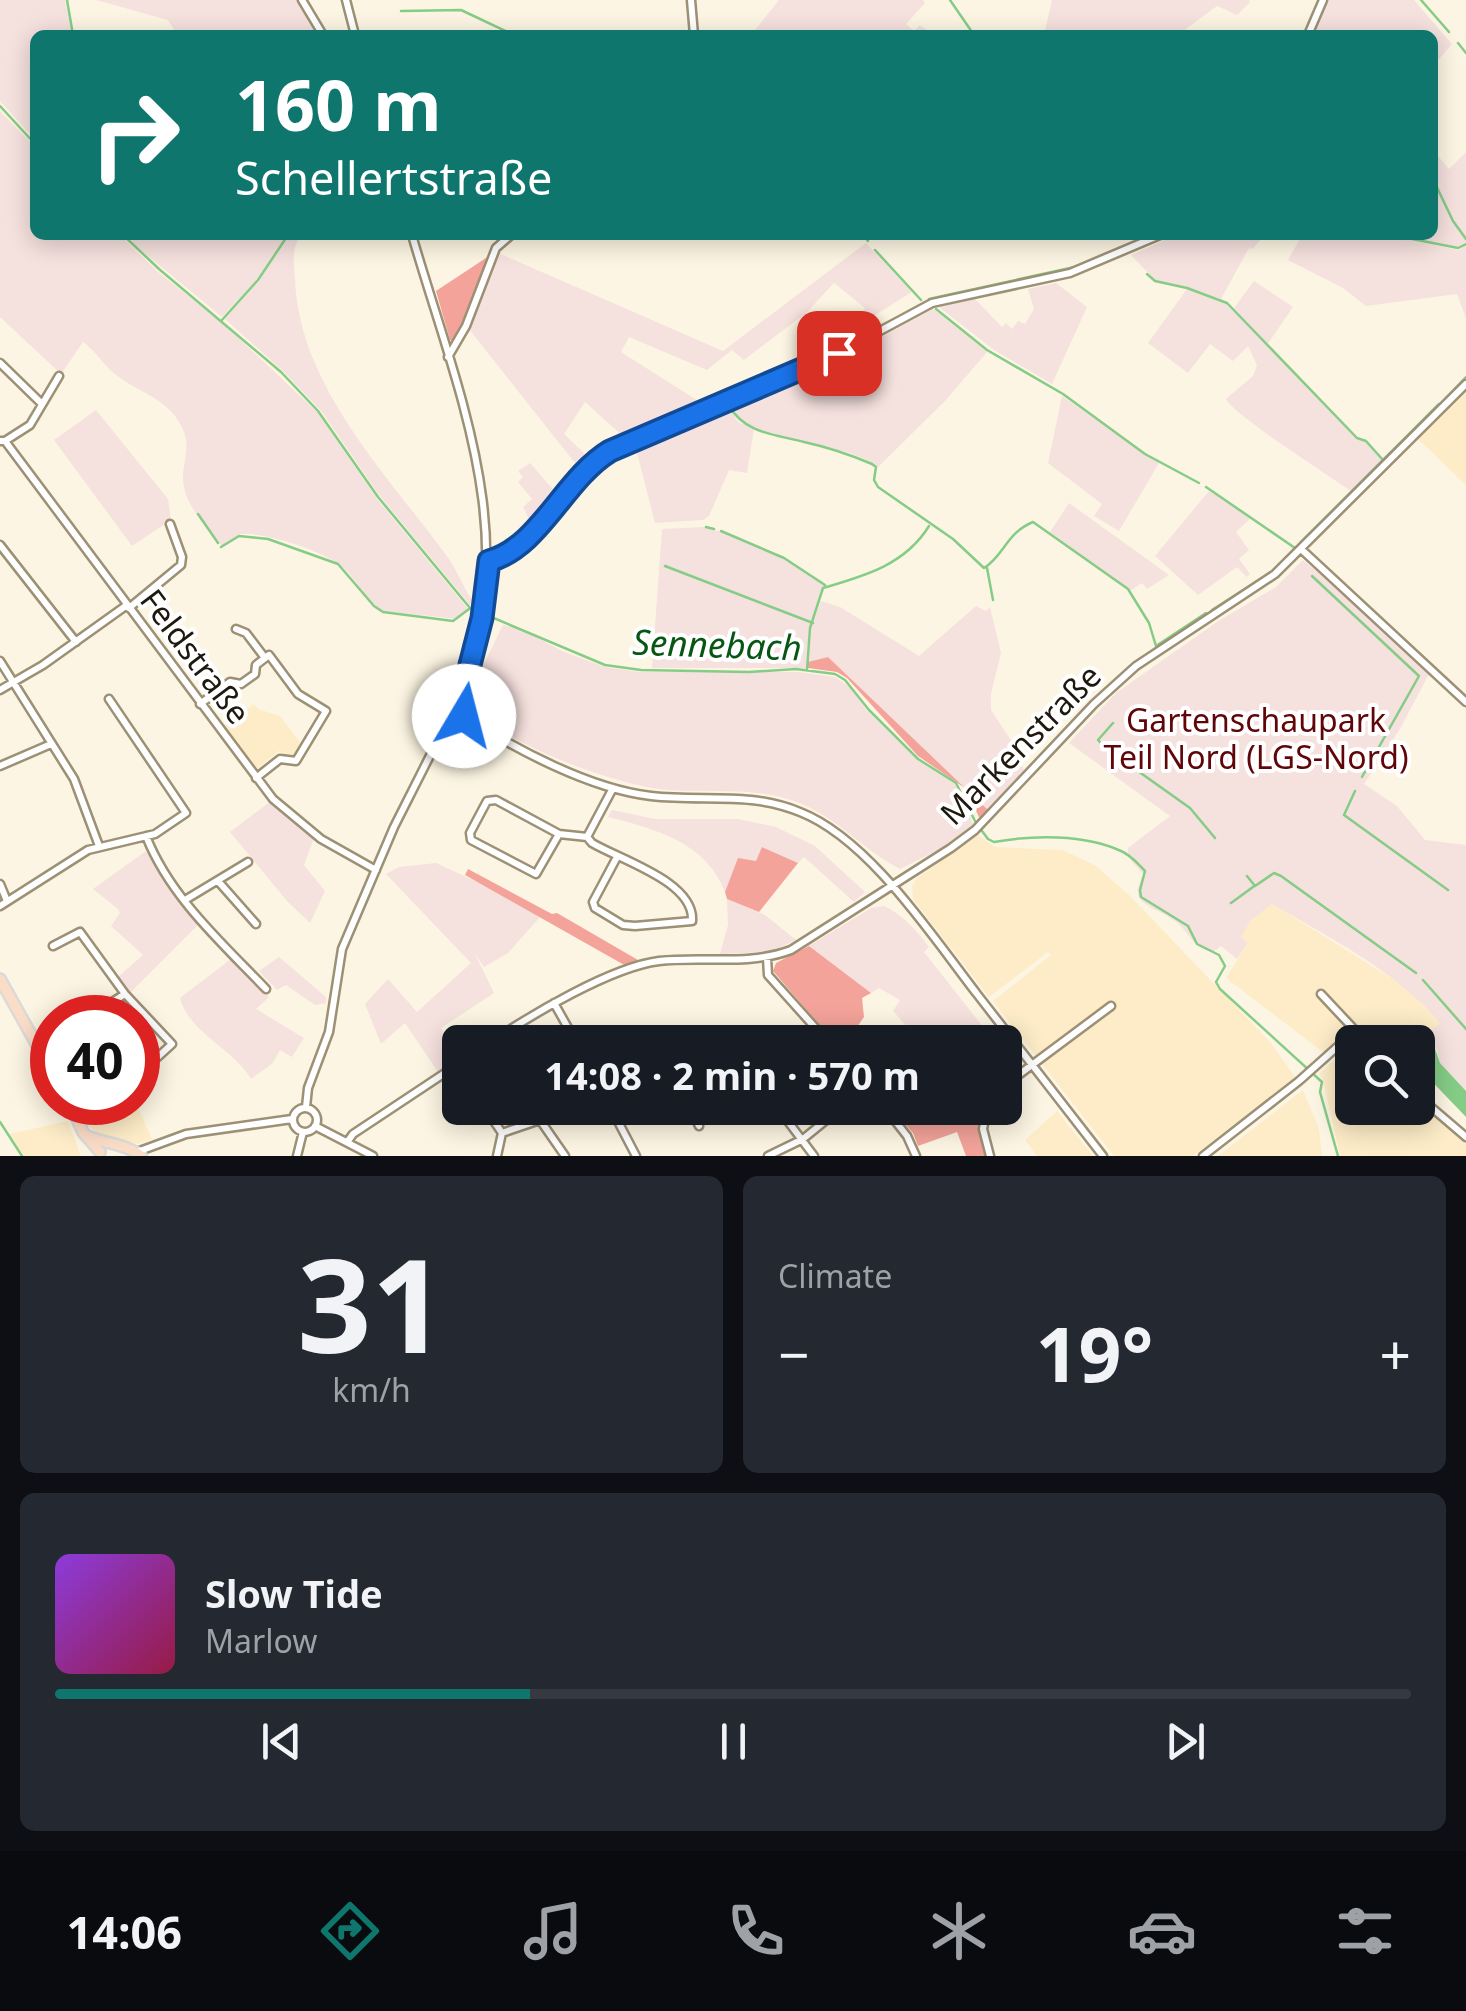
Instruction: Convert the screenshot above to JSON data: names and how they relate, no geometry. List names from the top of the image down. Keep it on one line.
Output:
{"streets":{"street":["Feldstraße","Markenstraße"]},"water":["Sennebach"],"parks":["Gartenschaupark Teil Nord (LGS-Nord)"],"page":{"turn":["160 m","Schellertstraße"],"limit":"40","trip":"14:08 · 2 min · 570 m","tile":[["31","km/h"],"Climate"],"heat":["−","19°","+"],"song":["Slow Tide","Marlow"],"tabs":"14:06"}}
